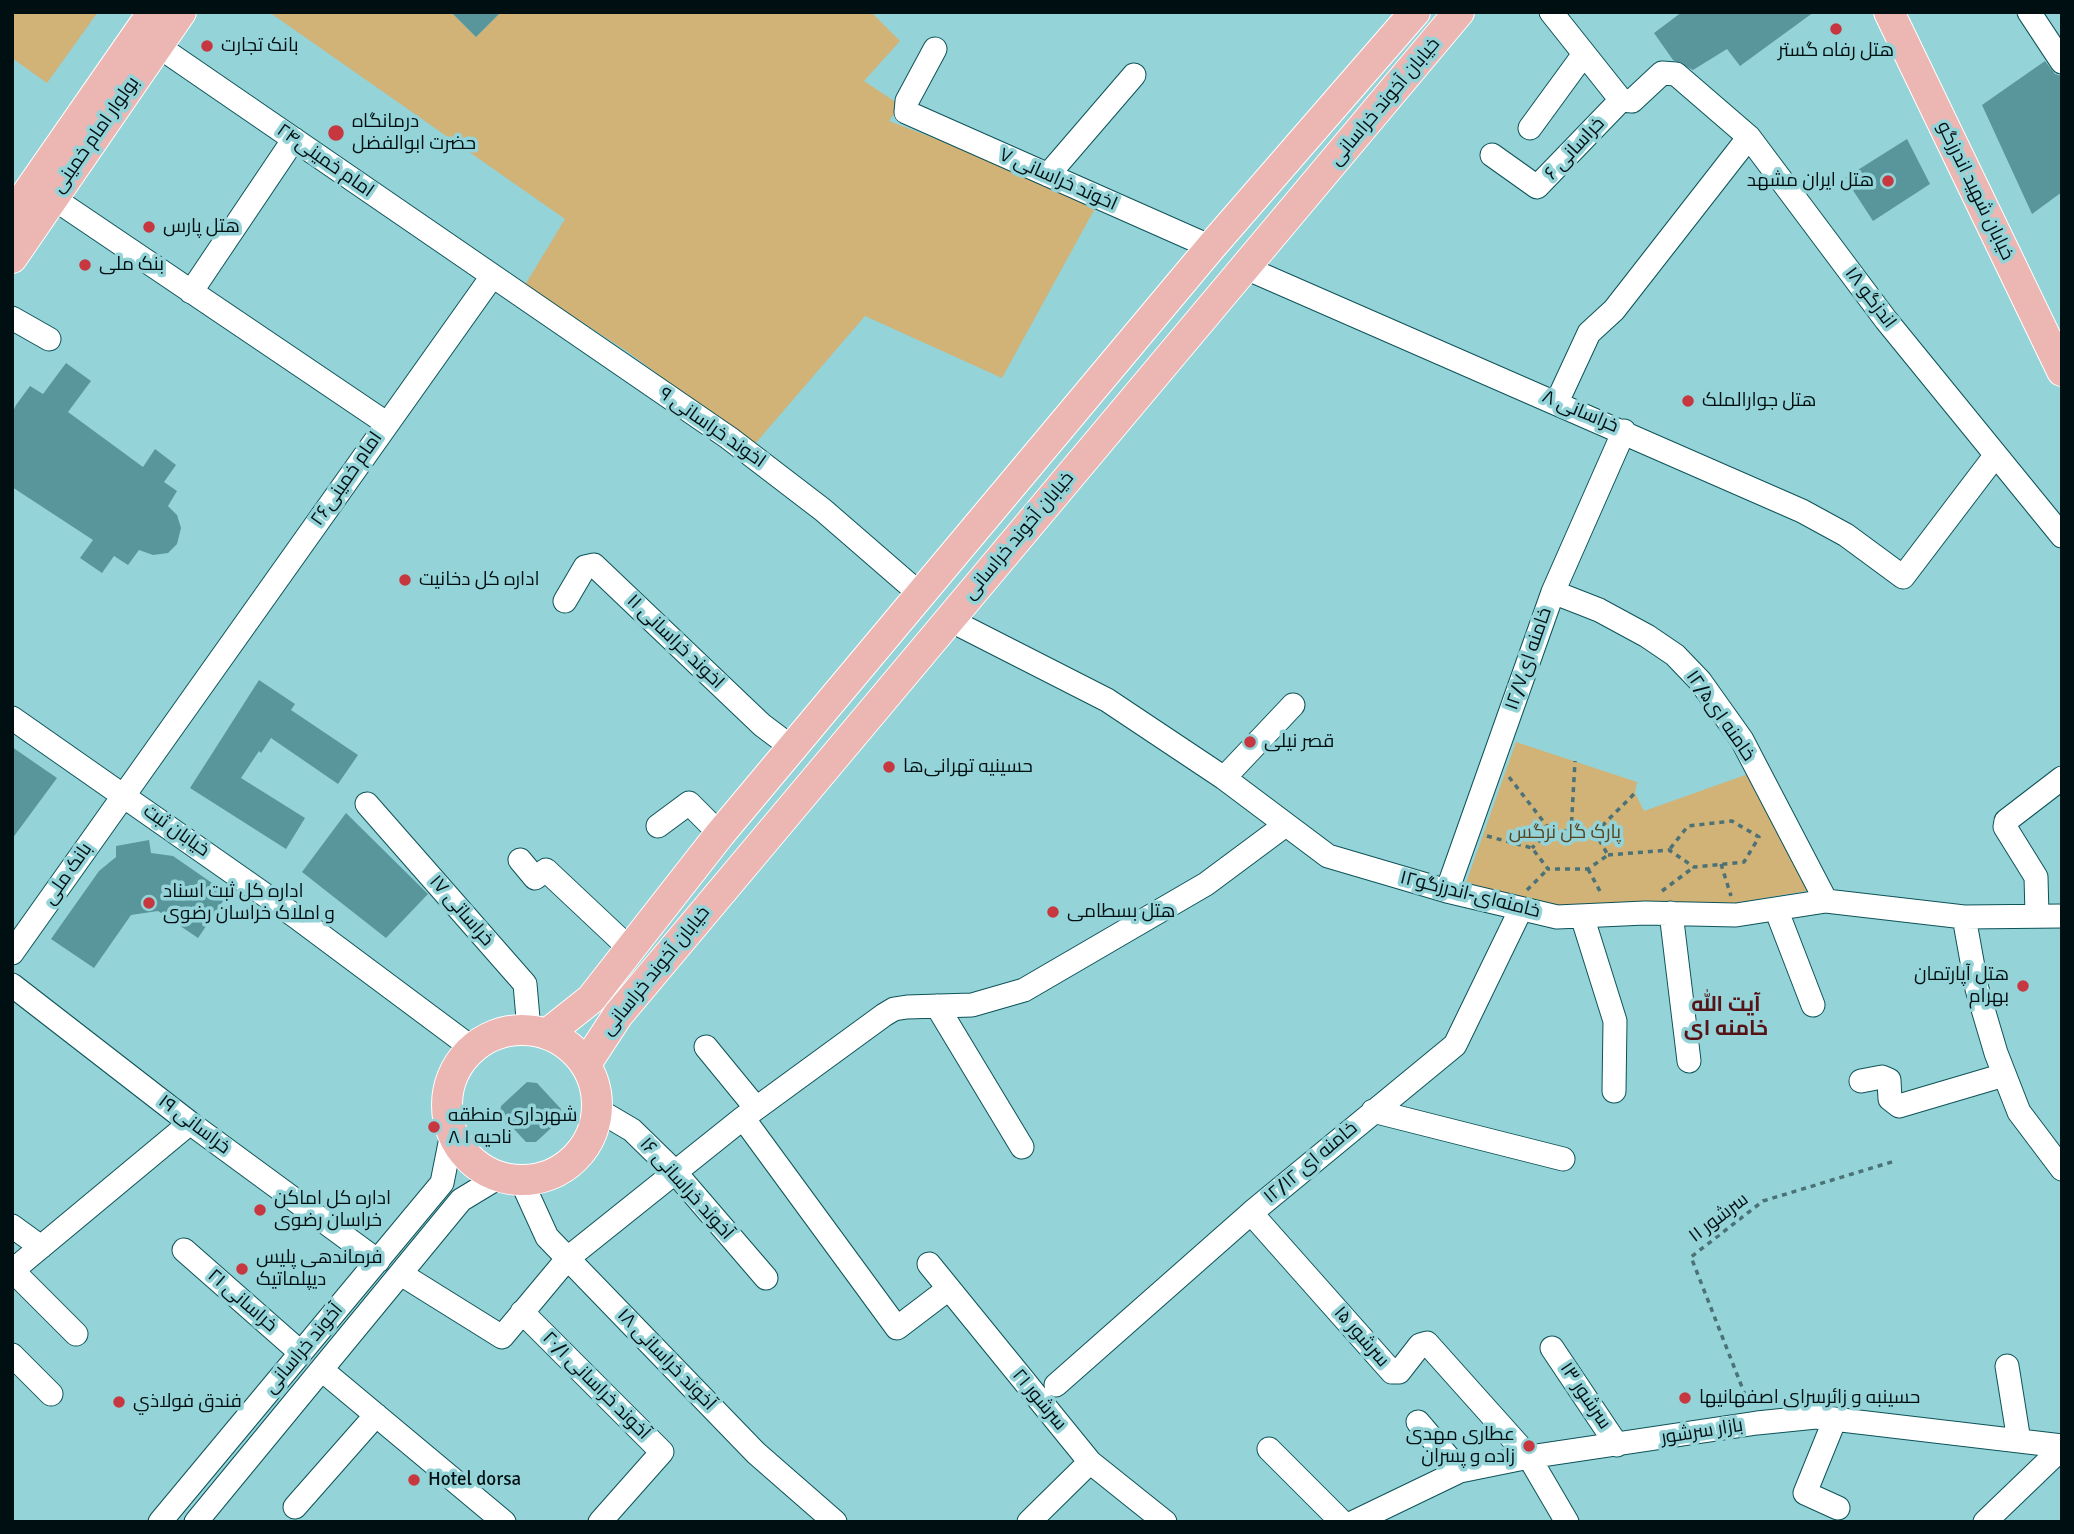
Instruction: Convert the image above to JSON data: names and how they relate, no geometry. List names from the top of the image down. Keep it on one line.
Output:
{"streets":{"main road":["خیابان آخوند خراسانی","بولوار امام خمینی","خیابان شهید اندرزگو"],"street":["خراسانی ۶","امام خمینی۲۴","اخوند خراسانی ۷","اندزگو ۱۸","خراسانی ۸","اخوند خراسانی ۹","امام خمینی۲۶","اخوند خراسانی ۱۱","خامنه ای۱۲/۷","خامنه ای۱۲/۵","خیابان ثبت","بانک ملی","خامنه‌ای-اندرزگو۱۲","خراساتی ۱۷","خراسانی ۱۹","خامنه ای ۱۲/۱۲","آخوند خراسانی ۱۶","خراسانی ۲۱","سرشور ۱۵","آخوند خراسانی","آخوند خراسانی ۱۸","آخوند خراسانی ۲۰/۱","سرشور ۱۳","سرشور ۲۱","بازار سرشور"],"path":["سرشور ۱۱"]},"crossings":[["خیابان آخوند خراسانی","اخوند خراسانی ۷"],["خیابان آخوند خراسانی","خراسانی ۸"],["خیابان آخوند خراسانی","اخوند خراسانی ۹"],["خیابان آخوند خراسانی","اخوند خراسانی ۱۱"],["خیابان آخوند خراسانی","خیابان ثبت"],["خیابان آخوند خراسانی","خامنه‌ای-اندرزگو۱۲"],["خیابان آخوند خراسانی","خراساتی ۱۷"],["خیابان آخوند خراسانی","آخوند خراسانی ۱۶"],["خیابان آخوند خراسانی","آخوند خراسانی"],["خیابان آخوند خراسانی","آخوند خراسانی ۱۸"],["بولوار امام خمینی","امام خمینی۲۴"],["بولوار امام خمینی","امام خمینی۲۶"],["خراسانی ۶","اندزگو ۱۸"],["امام خمینی۲۴","اخوند خراسانی ۹"],["اندزگو ۱۸","خراسانی ۸"],["خراسانی ۸","خامنه ای۱۲/۷"],["امام خمینی۲۶","خیابان ثبت"],["امام خمینی۲۶","بانک ملی"],["خامنه ای۱۲/۷","خامنه ای۱۲/۵"],["خامنه ای۱۲/۷","خامنه‌ای-اندرزگو۱۲"],["خامنه ای۱۲/۵","خامنه‌ای-اندرزگو۱۲"],["خیابان ثبت","بانک ملی"],["خیابان ثبت","خراساتی ۱۷"],["خیابان ثبت","آخوند خراسانی ۱۶"],["خیابان ثبت","آخوند خراسانی"],["خیابان ثبت","آخوند خراسانی ۱۸"],["خامنه‌ای-اندرزگو۱۲","خامنه ای ۱۲/۱۲"],["خراساتی ۱۷","آخوند خراسانی ۱۶"],["خراساتی ۱۷","آخوند خراسانی"],["خراساتی ۱۷","آخوند خراسانی ۱۸"],["خراسانی ۱۹","آخوند خراسانی"],["خامنه ای ۱۲/۱۲","سرشور ۱۵"],["آخوند خراسانی ۱۶","آخوند خراسانی"],["آخوند خراسانی ۱۶","آخوند خراسانی ۱۸"],["سرشور ۱۱","بازار سرشور"],["خراسانی ۲۱","آخوند خراسانی"],["سرشور ۱۵","بازار سرشور"],["آخوند خراسانی","آخوند خراسانی ۱۸"],["سرشور ۱۳","بازار سرشور"]],"districts":["آیت الله خامنه ای"],"parks":["پارک گل نرگس"],"places":["هتل رفاه گستر","بانک تجارت","درمانگاه حضرت ابوالفضل","هتل ایران مشهد","هتل پارس","بنک ملی","هتل جوارالملک","اداره کل دخانیت","قصر نیلی","حسینیه تهرانی‌ها","اداره کل ثبت اسناد و املاک خراسان رضوی","هتل بسطامی","هتل آپارتمان بهرام","شهرداری منطقه ۸ ناحیه ۱","اداره کل اماکن خراسان رضوی","فرماندهی پلیس دیپلماتیک","حسینبه و زائرسرای اصفهانیها","فندق فولاذي","عطاری مهدی زاده و پسران","Hotel dorsa"]}
